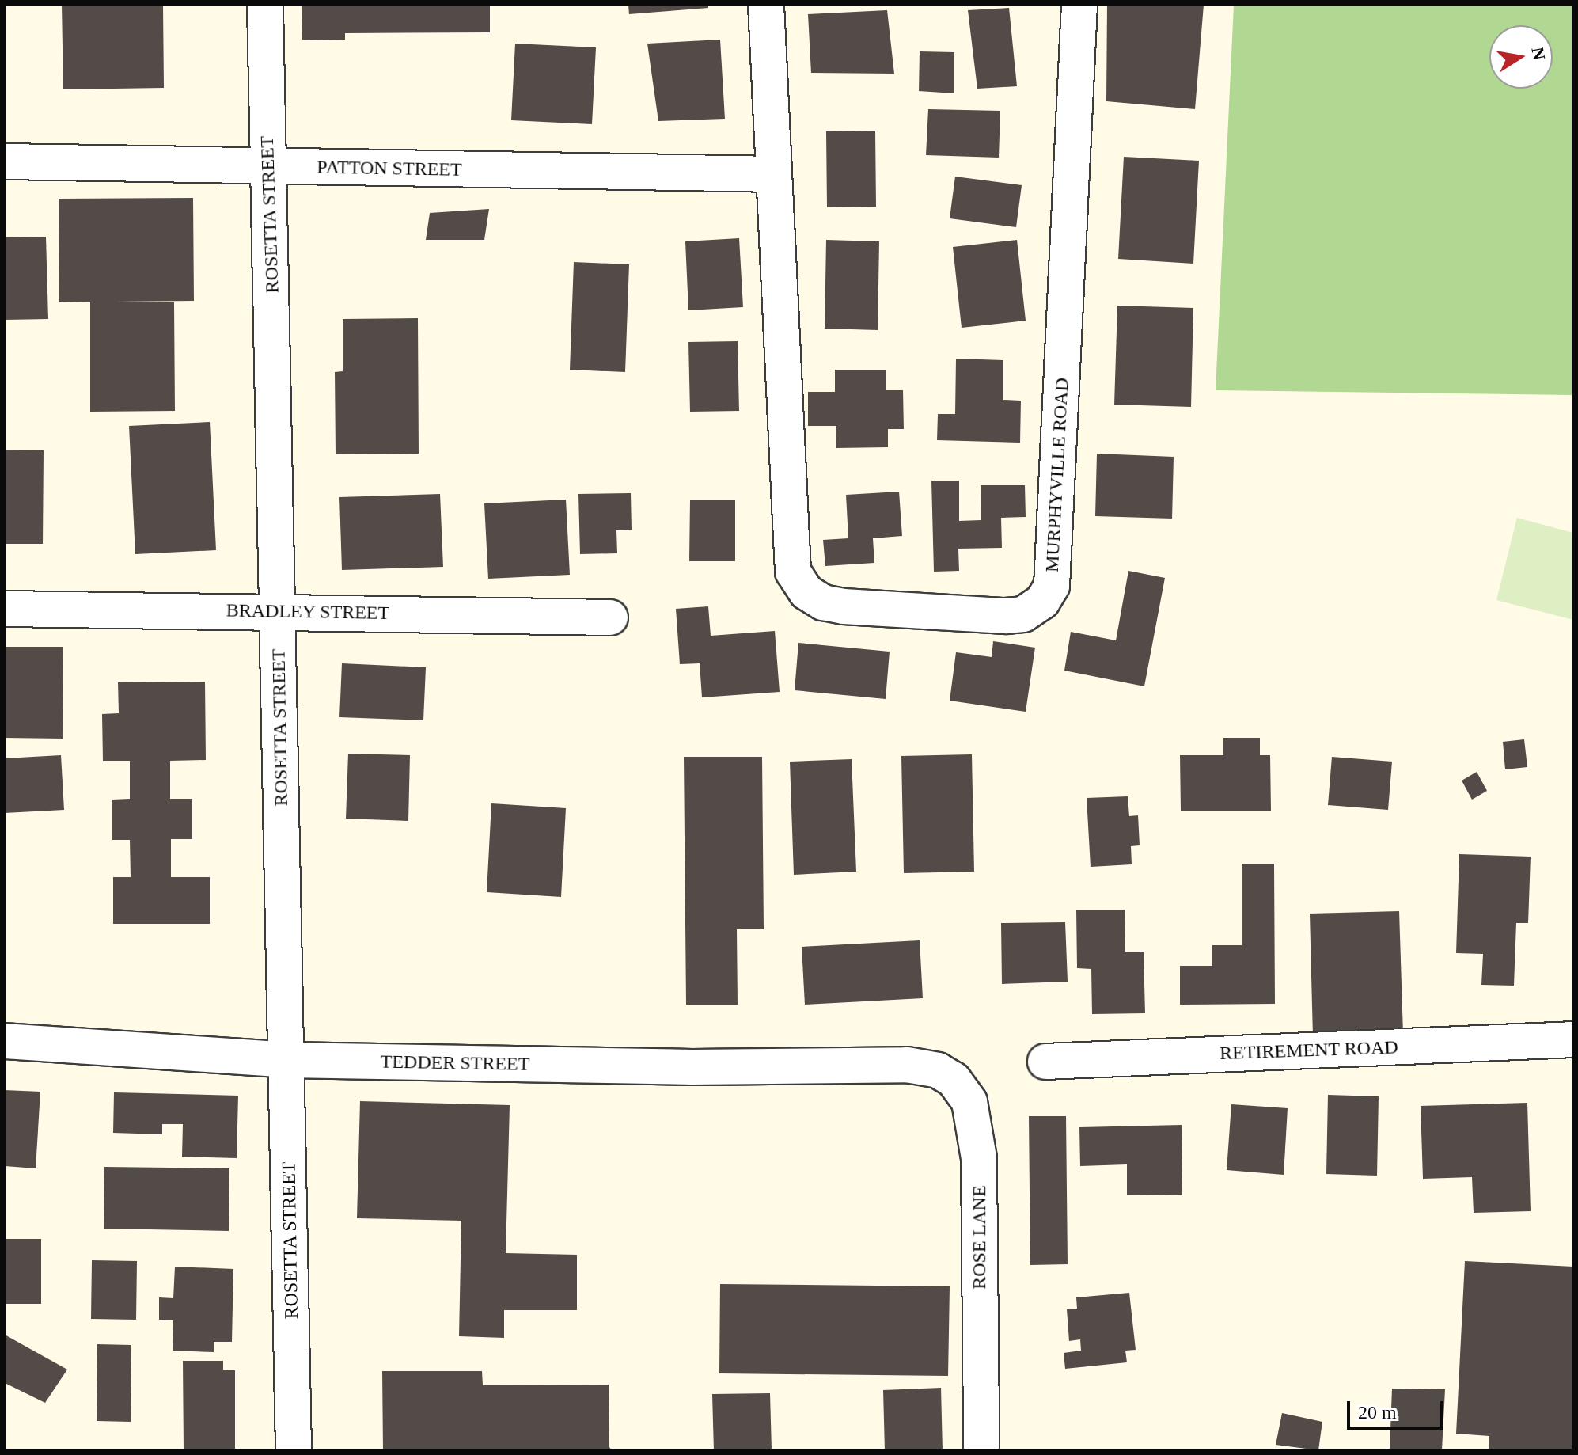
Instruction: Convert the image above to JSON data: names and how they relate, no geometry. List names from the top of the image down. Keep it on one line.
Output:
{"streets":{"street":["PATTON STREET","ROSETTA STREET","MURPHYVILLE ROAD","BRADLEY STREET","RETIREMENT ROAD","TEDDER STREET","ROSE LANE"]},"crossings":[["PATTON STREET","ROSETTA STREET"],["PATTON STREET","MURPHYVILLE ROAD"],["ROSETTA STREET","BRADLEY STREET"],["ROSETTA STREET","TEDDER STREET"],["TEDDER STREET","ROSE LANE"]],"scale_bar":"20 m","north":"right"}
